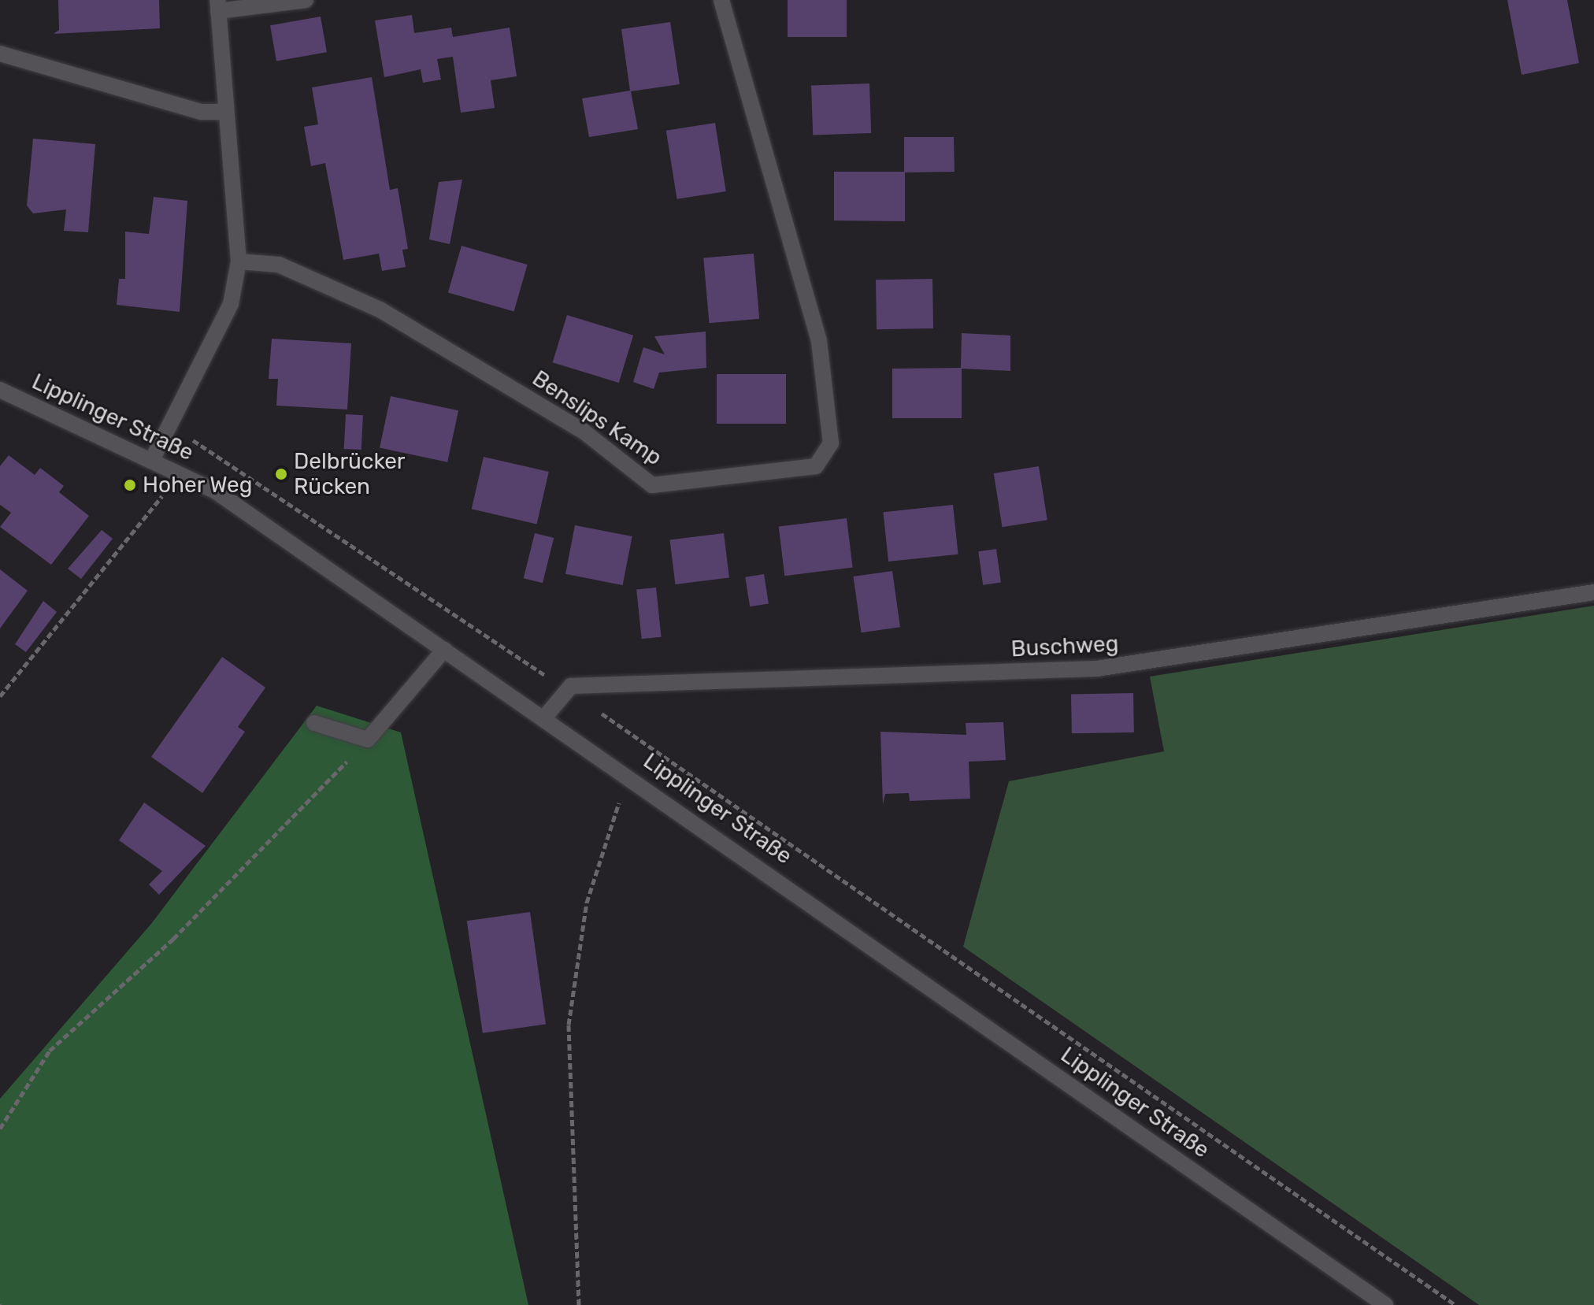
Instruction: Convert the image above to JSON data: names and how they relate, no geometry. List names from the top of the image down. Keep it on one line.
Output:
{"streets":{"street":["Lipplinger Straße","Benslips Kamp","Buschweg"]},"places":["Delbrücker Rücken","Hoher Weg"]}
